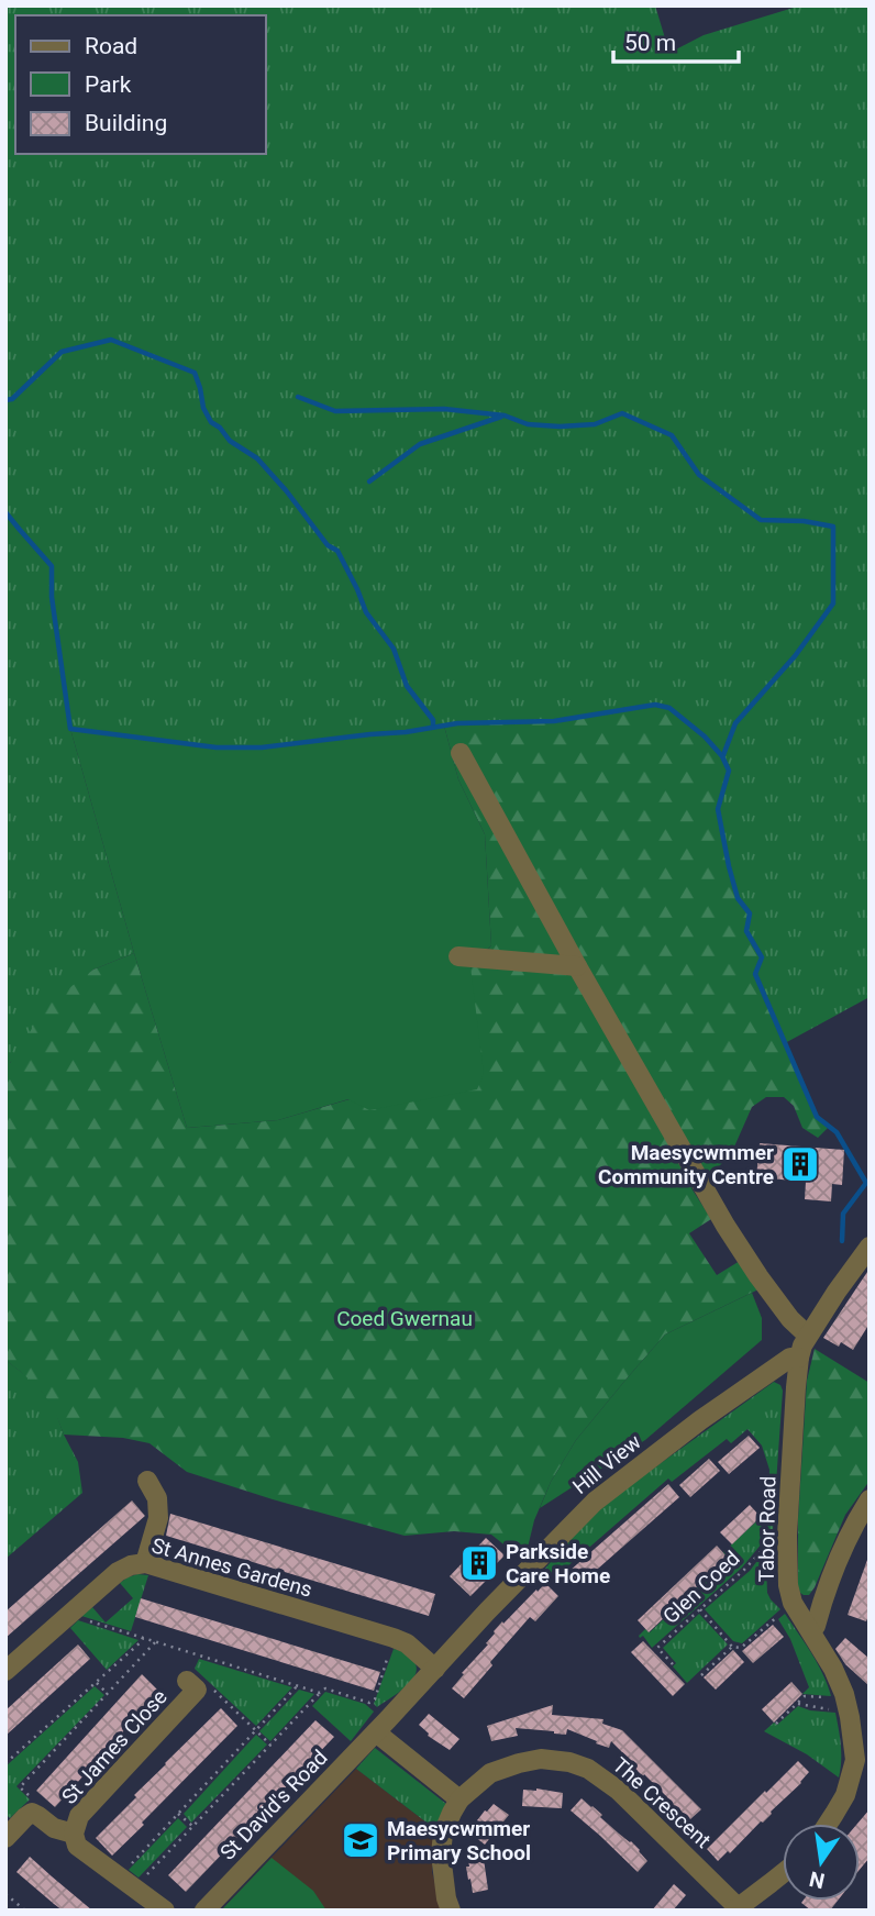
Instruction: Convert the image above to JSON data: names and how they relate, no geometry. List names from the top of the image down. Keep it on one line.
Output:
{"streets":{"street":["Hill View","Tabor Road","St Annes Gardens","St James Close","The Crescent","St David's Road"],"path":["Glen Coed"]},"crossings":[["Hill View","Tabor Road"],["Hill View","St Annes Gardens"],["Hill View","St David's Road"]],"parks":["Coed Gwernau"],"places":{"building":["Maesycwmmer Community Centre","Parkside Care Home"],"school or university":["Maesycwmmer Primary School"]},"legend":["Road","Park","Building"],"scale_bar":"50 m","north":"bottom"}
